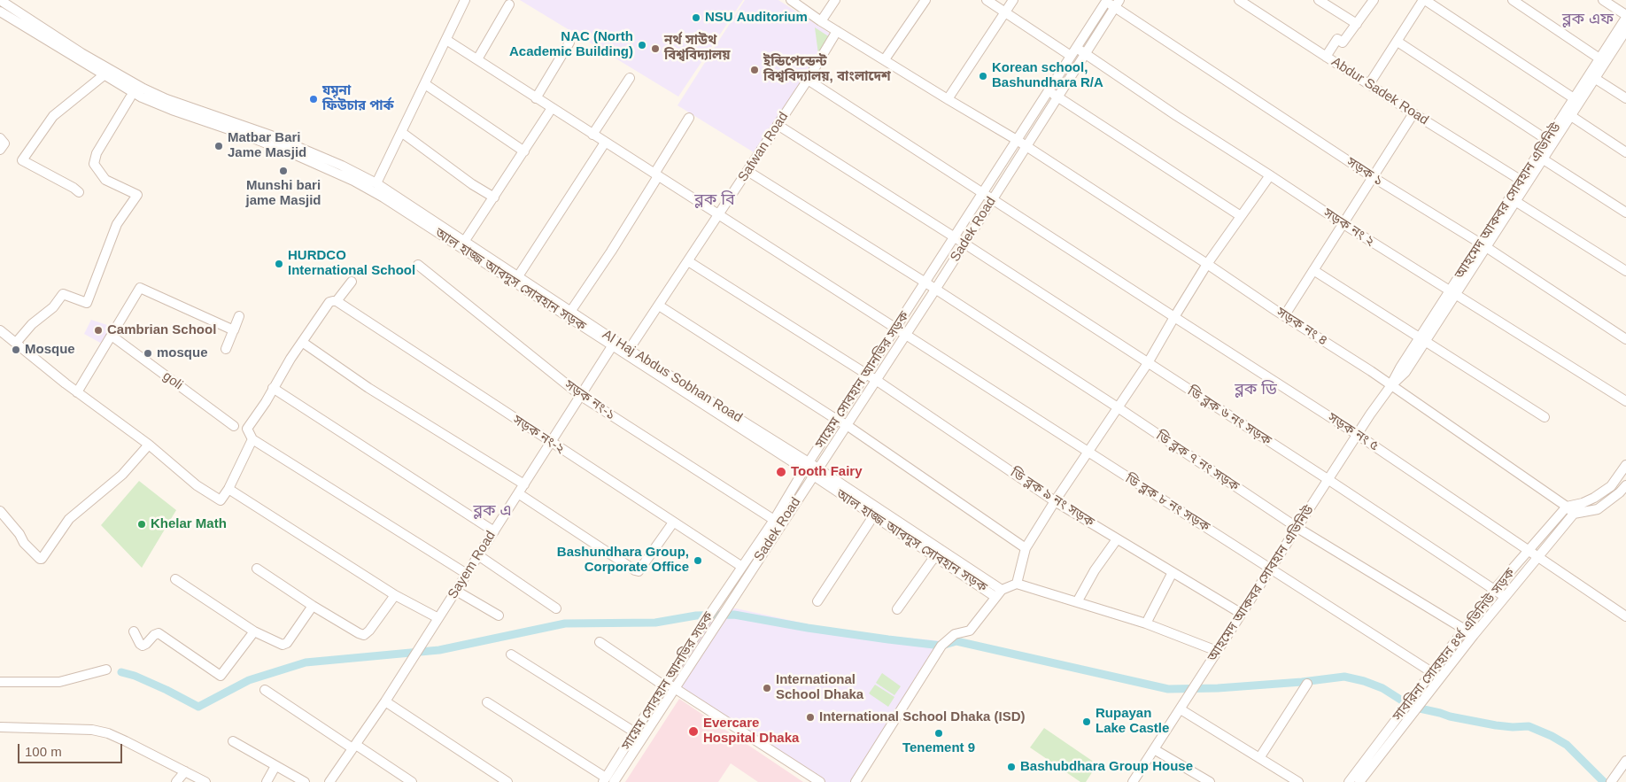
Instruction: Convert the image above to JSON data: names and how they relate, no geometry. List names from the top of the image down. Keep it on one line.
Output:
{"streets":{"street":["Abdur Sadek Road","Safwan Road","সড়ক ১","আহমেদ আকবর সোবহান এভিনিউ","সড়ক নং ২","Sadek Road","আল হাজ্জ আবদুস সোবহান সড়ক","সড়ক নং ৪","Al Haj Abdus Sobhan Road","সায়েম সোবহান আনভির সড়ক","goli","সড়ক নং-১","ডি ব্লক ৬ নং সড়ক","সড়ক নং ৫","সড়ক নং-২","ডি ব্লক ৭ নং সড়ক","ডি ব্লক ৯ নং সড়ক","ডি ব্লক ৮ নং সড়ক","Sayem Road","সাবরিনা সোবহান ৪র্থ এভিনিউ সড়ক"]},"crossings":[["Abdur Sadek Road","আহমেদ আকবর সোবহান এভিনিউ"],["Safwan Road","সড়ক নং ৪"],["Safwan Road","Al Haj Abdus Sobhan Road"],["Safwan Road","ডি ব্লক ৬ নং সড়ক"],["Safwan Road","সড়ক নং ৫"],["Safwan Road","ডি ব্লক ৭ নং সড়ক"],["Safwan Road","ডি ব্লক ৯ নং সড়ক"],["Safwan Road","ডি ব্লক ৮ নং সড়ক"],["সড়ক ১","আহমেদ আকবর সোবহান এভিনিউ"],["সড়ক ১","সায়েম সোবহান আনভির সড়ক"],["আহমেদ আকবর সোবহান এভিনিউ","সড়ক নং ২"],["আহমেদ আকবর সোবহান এভিনিউ","সড়ক নং ৪"],["আহমেদ আকবর সোবহান এভিনিউ","ডি ব্লক ৬ নং সড়ক"],["আহমেদ আকবর সোবহান এভিনিউ","সড়ক নং ৫"],["আহমেদ আকবর সোবহান এভিনিউ","ডি ব্লক ৭ নং সড়ক"],["আহমেদ আকবর সোবহান এভিনিউ","ডি ব্লক ৯ নং সড়ক"],["আহমেদ আকবর সোবহান এভিনিউ","ডি ব্লক ৮ নং সড়ক"],["সড়ক নং ২","Sadek Road"],["সড়ক নং ২","সায়েম সোবহান আনভির সড়ক"],["Sadek Road","আল হাজ্জ আবদুস সোবহান সড়ক"],["Sadek Road","সড়ক নং ৪"],["Sadek Road","Al Haj Abdus Sobhan Road"],["Sadek Road","সায়েম সোবহান আনভির সড়ক"],["Sadek Road","ডি ব্লক ৬ নং সড়ক"],["Sadek Road","সড়ক নং ৫"],["Sadek Road","ডি ব্লক ৭ নং সড়ক"],["Sadek Road","ডি ব্লক ৯ নং সড়ক"],["Sadek Road","ডি ব্লক ৮ নং সড়ক"],["আল হাজ্জ আবদুস সোবহান সড়ক","Al Haj Abdus Sobhan Road"],["আল হাজ্জ আবদুস সোবহান সড়ক","সায়েম সোবহান আনভির সড়ক"],["আল হাজ্জ আবদুস সোবহান সড়ক","Sayem Road"],["সড়ক নং ৪","সায়েম সোবহান আনভির সড়ক"],["সড়ক নং ৪","সাবরিনা সোবহান ৪র্থ এভিনিউ সড়ক"],["Al Haj Abdus Sobhan Road","সায়েম সোবহান আনভির সড়ক"],["সায়েম সোবহান আনভির সড়ক","সড়ক নং-১"],["সায়েম সোবহান আনভির সড়ক","ডি ব্লক ৬ নং সড়ক"],["সায়েম সোবহান আনভির সড়ক","সড়ক নং ৫"],["সায়েম সোবহান আনভির সড়ক","সড়ক নং-২"],["সায়েম সোবহান আনভির সড়ক","ডি ব্লক ৭ নং সড়ক"],["সায়েম সোবহান আনভির সড়ক","ডি ব্লক ৯ নং সড়ক"],["সায়েম সোবহান আনভির সড়ক","ডি ব্লক ৮ নং সড়ক"],["সড়ক নং-১","Sayem Road"],["ডি ব্লক ৬ নং সড়ক","সাবরিনা সোবহান ৪র্থ এভিনিউ সড়ক"],["সড়ক নং ৫","সাবরিনা সোবহান ৪র্থ এভিনিউ সড়ক"],["সড়ক নং-২","Sayem Road"],["ডি ব্লক ৭ নং সড়ক","সাবরিনা সোবহান ৪র্থ এভিনিউ সড়ক"],["ডি ব্লক ৮ নং সড়ক","সাবরিনা সোবহান ৪র্থ এভিনিউ সড়ক"]],"districts":["ব্লক এফ","ব্লক বি","ব্লক ডি","ব্লক এ"],"places":["NSU Auditorium","NAC (North Academic Building)","নর্থ সাউথ বিশ্ববিদ্যালয়","ইন্ডিপেন্ডেন্ট বিশ্ববিদ্যালয়, বাংলাদেশ","Korean school, Bashundhara R/A","যমুনা ফিউচার পার্ক","Matbar Bari Jame Masjid","Munshi bari jame Masjid","HURDCO International School","Cambrian School","Mosque","mosque","Tooth Fairy","Khelar Math","Bashundhara Group, Corporate Office","International School Dhaka","International School Dhaka (ISD)","Rupayan Lake Castle","Evercare Hospital Dhaka","Tenement 9","Bashubdhara Group House"],"scale_bar":"100 m"}
